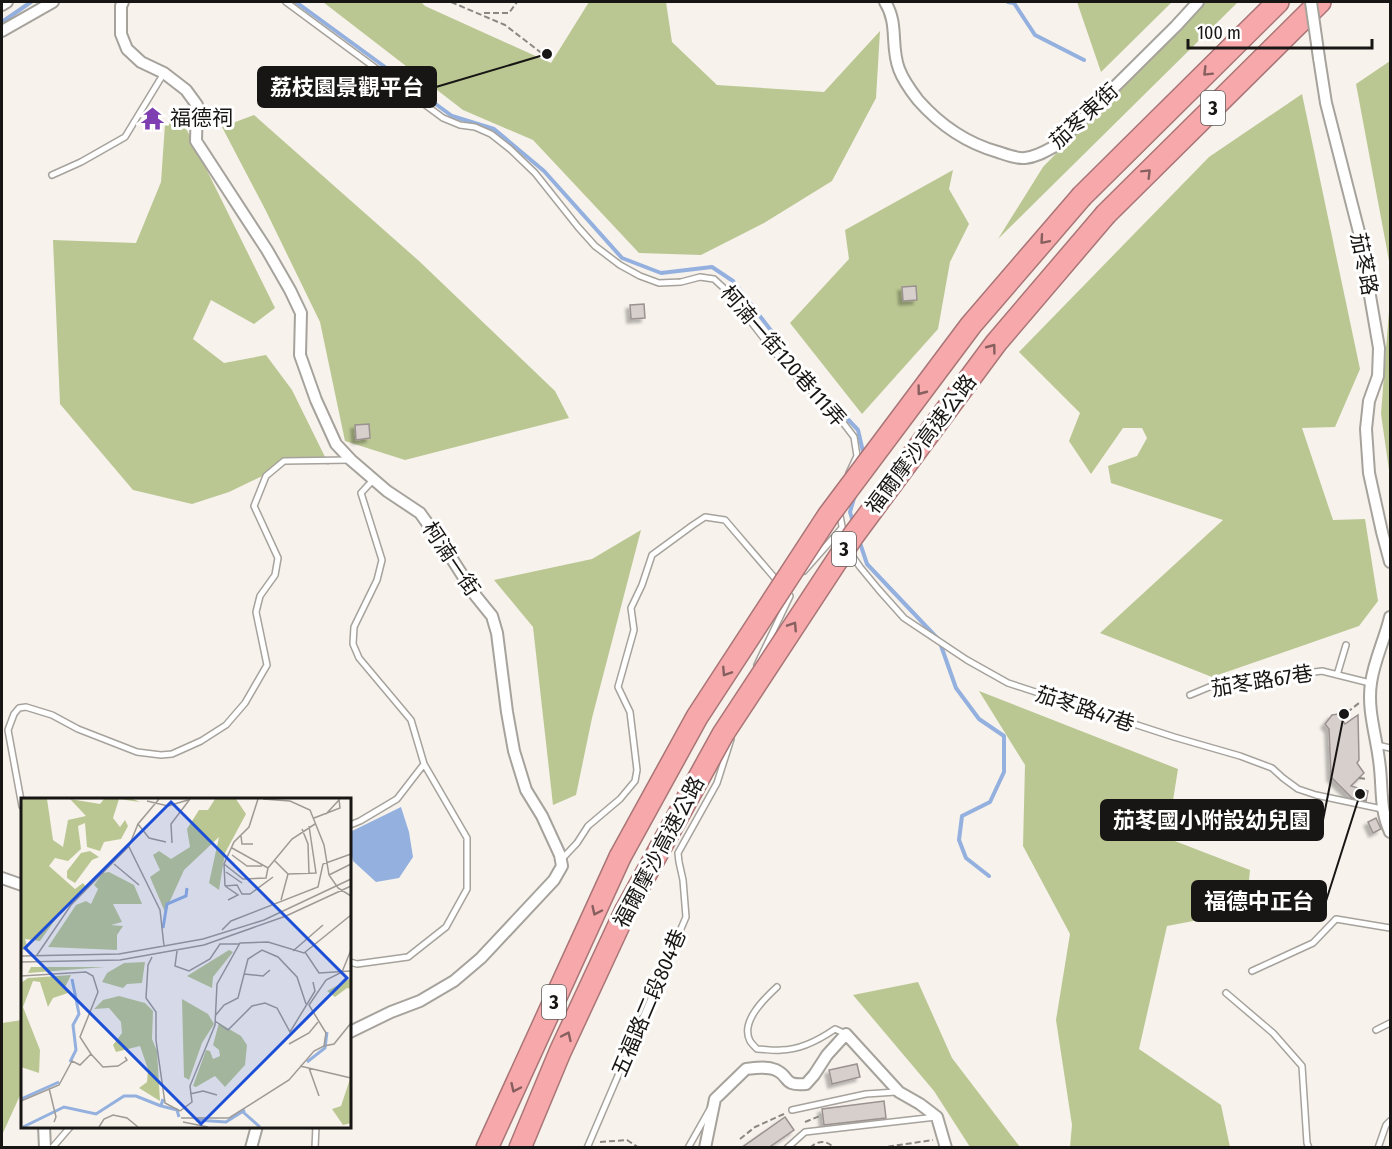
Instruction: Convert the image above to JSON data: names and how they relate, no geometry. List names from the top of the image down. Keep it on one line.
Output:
{"streets":{"highway":["3","福爾摩沙高速公路"],"street":["茄苳東街","茄苳路","柯湳一街"],"lane":["柯湳一街120巷111弄","茄苳路67巷","茄苳路47巷","五福路二段804巷"]},"crossings":[["柯湳一街120巷111弄","茄苳路47巷"]],"places":{"other":["荔枝園景觀平台","茄苳國小附設幼兒園","福德中正台"],"temple":["福德祠"]},"scale_bar":"100 m"}
